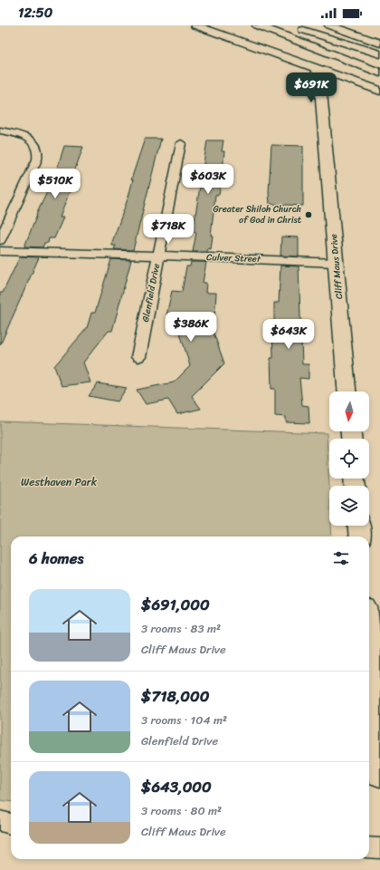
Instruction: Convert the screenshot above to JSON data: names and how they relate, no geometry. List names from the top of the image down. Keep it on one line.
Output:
{"streets":{"main road":["Cliff Maus Drive"],"street":["Culver Street","Glenfield Drive"]},"crossings":[["Culver Street","Cliff Maus Drive"],["Culver Street","Glenfield Drive"]],"parks":["Westhaven Park"],"places":["Greater Shiloh Church of God in Christ"],"north":"bottom","page":{"status":"12:50","price":["$691K","$603K","$510K","$718K","$386K","$643K"],"heading":"6 homes","list":[{"name":"$691,000","note":"3 rooms · 83 m² · Cliff Maus Drive"},{"name":"$718,000","note":"3 rooms · 104 m² · Glenfield Drive"},{"name":"$643,000","note":"3 rooms · 80 m² · Cliff Maus Drive"}]}}
